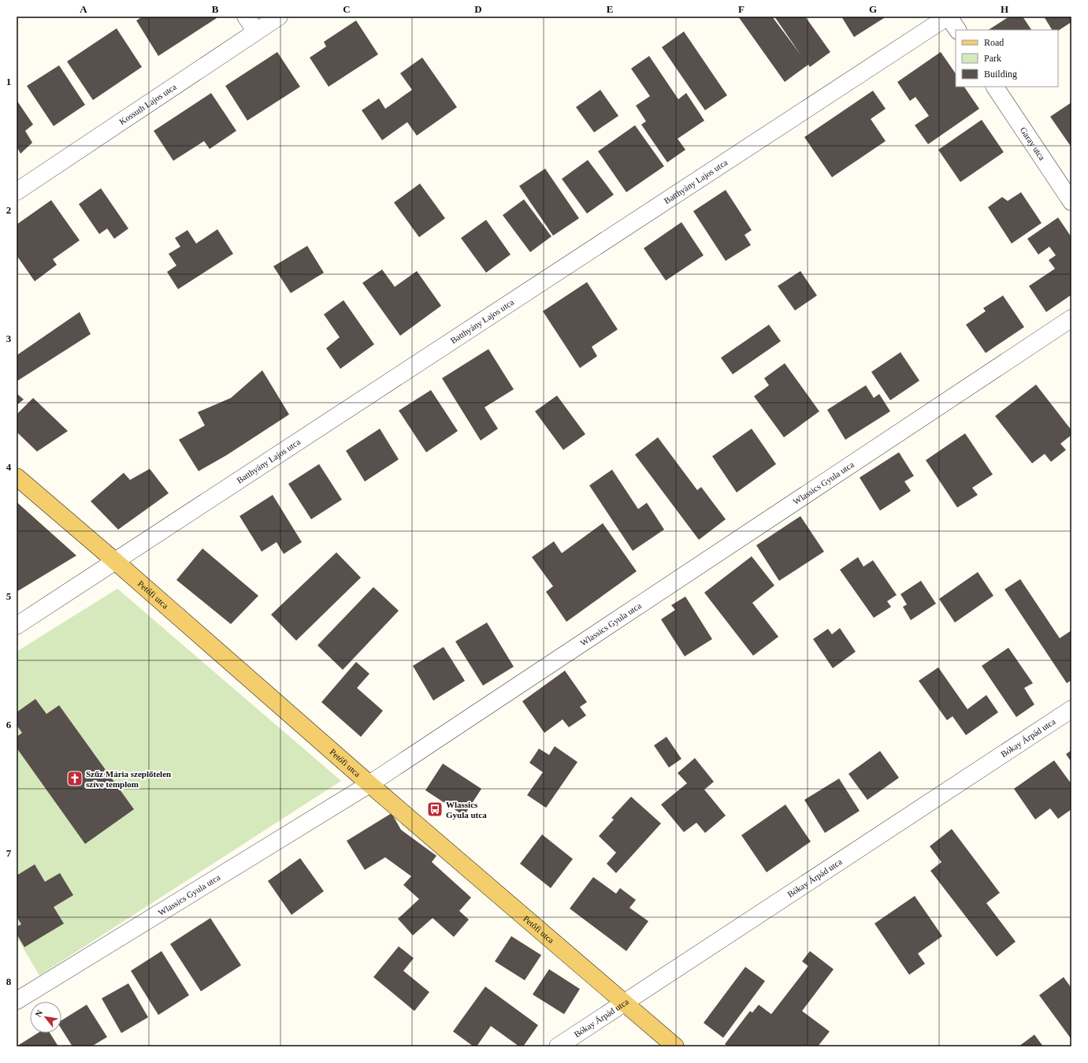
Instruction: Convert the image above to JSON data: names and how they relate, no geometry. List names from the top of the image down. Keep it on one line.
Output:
{"streets":{"main road":["Petőfi utca"],"street":["Kossuth Lajos utca","Garay utca","Batthyány Lajos utca","Wlassics Gyula utca","Bókay Árpád utca"]},"crossings":[["Batthyány Lajos utca","Petőfi utca"],["Wlassics Gyula utca","Petőfi utca"],["Petőfi utca","Bókay Árpád utca"]],"places":{"church":["Szűz Mária szeplőtelen szíve templom"],"bus stop":["Wlassics Gyula utca"]},"legend":["Road","Park","Building"],"north":"top left","grid":{"columns":["A","B","C","D","E","F","G","H"],"rows":["1","2","3","4","5","6","7","8"]}}
